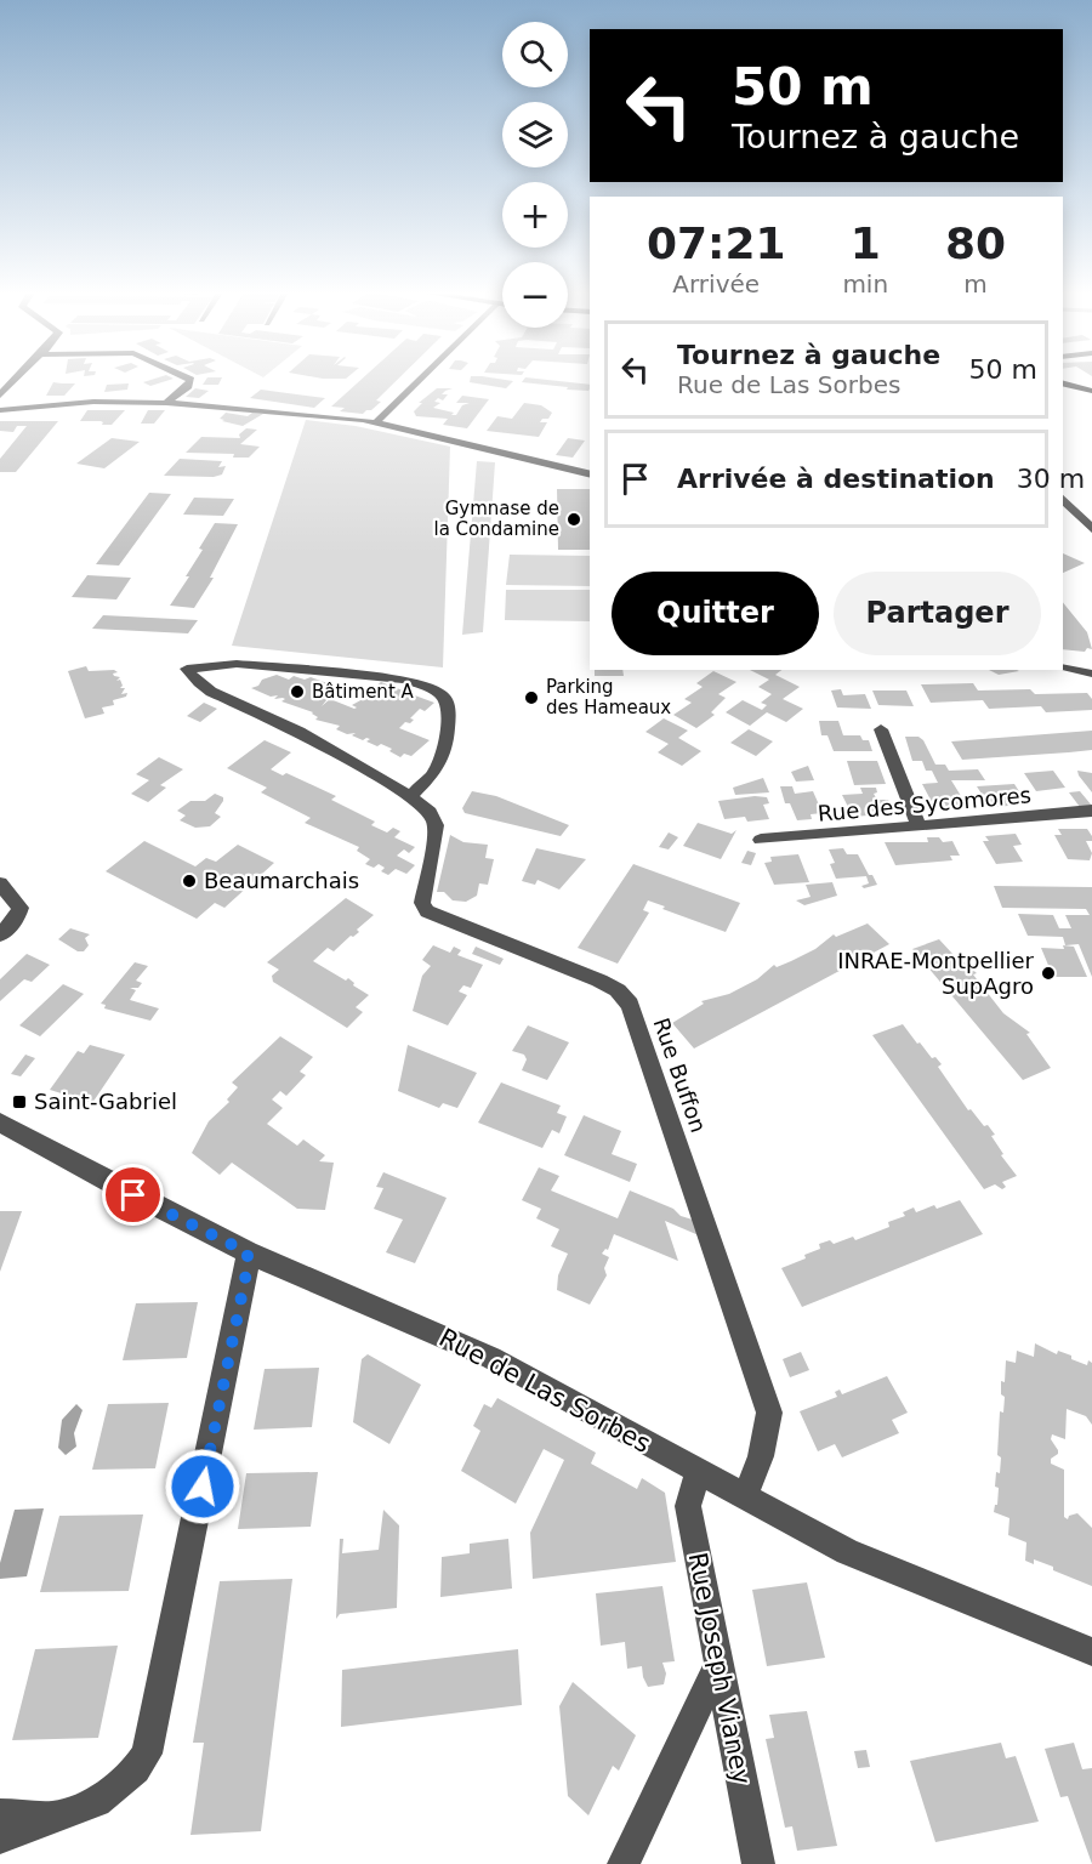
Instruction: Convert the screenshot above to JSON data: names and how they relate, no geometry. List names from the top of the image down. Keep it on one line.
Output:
{"streets":{"street":["Rue des Sycomores","Rue Buffon","Rue de Las Sorbes","Rue Joseph Vianey"]},"crossings":[["Rue Buffon","Rue de Las Sorbes"],["Rue de Las Sorbes","Rue Joseph Vianey"]],"places":{"other":["Gymnase de la Condamine","Bâtiment A","Parking des Hameaux","Beaumarchais","INRAE-Montpellier SupAgro"],"transit":["Saint-Gabriel"]},"page":{"map_buttons":["+","−"],"turn":["50 m","Tournez à gauche"],"eta":["07:21","Arrivée","1","min","80","m"],"list":[{"name":"Tournez à gauche","note":"Rue de Las Sorbes","value":"50 m"},{"name":"Arrivée à destination","value":"30 m"}],"buttons":["Quitter","Partager"]}}
